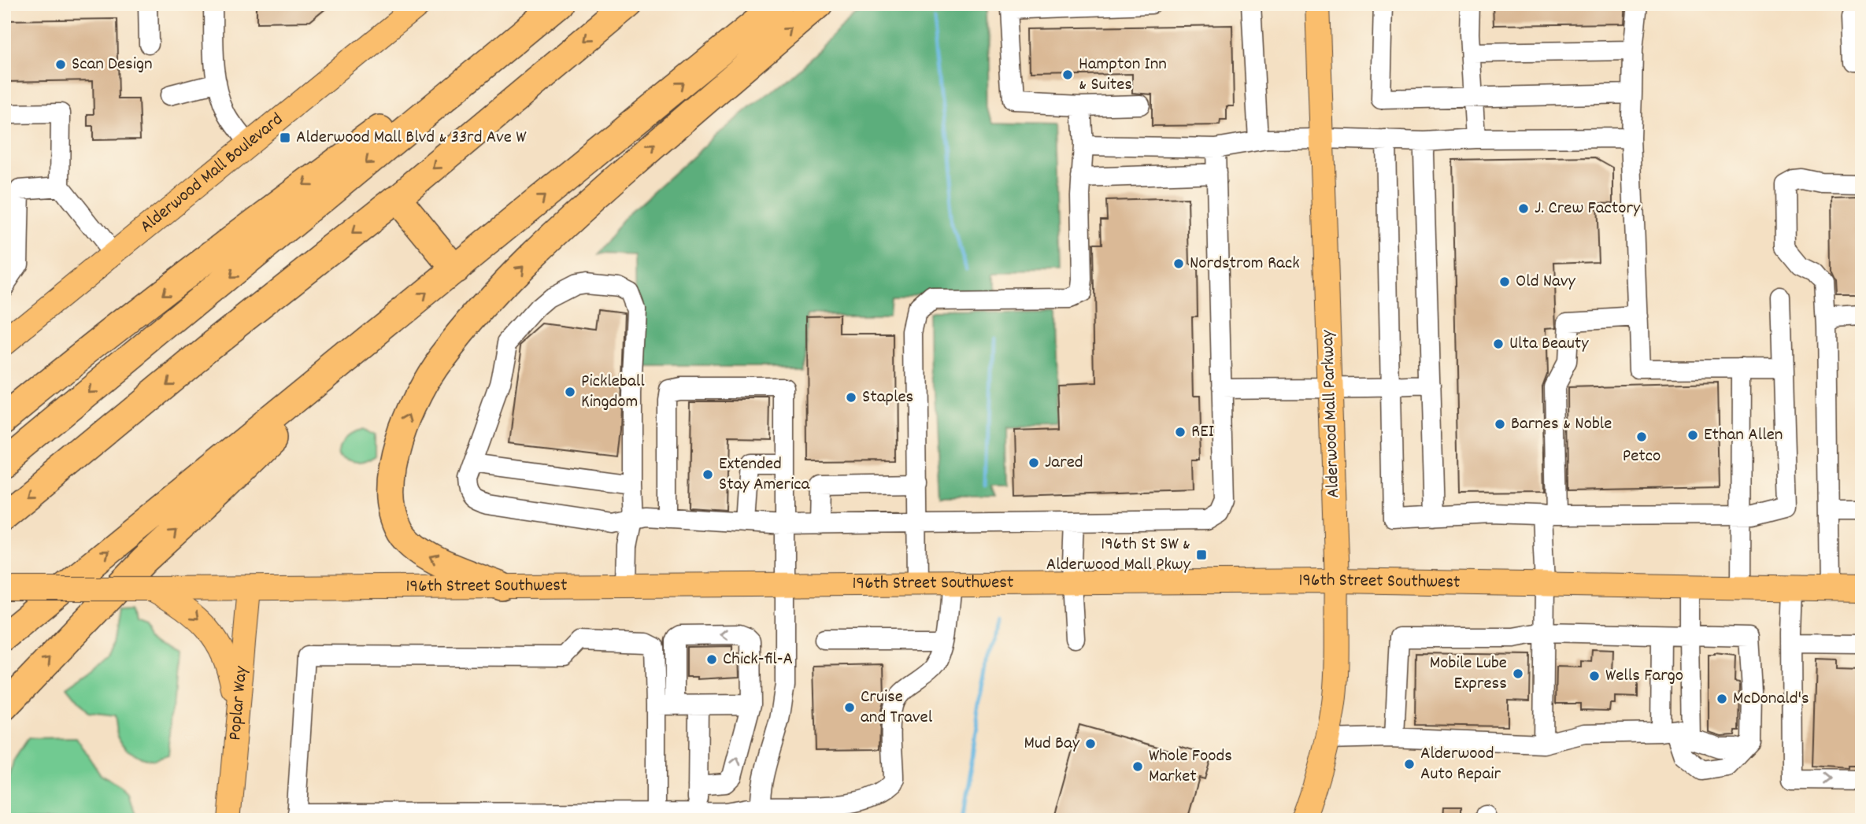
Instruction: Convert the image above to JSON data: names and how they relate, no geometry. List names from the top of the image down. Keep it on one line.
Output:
{"streets":{"main road":["Alderwood Mall Boulevard","Alderwood Mall Parkway","196th Street Southwest","Poplar Way"]},"crossings":[["Alderwood Mall Parkway","196th Street Southwest"],["196th Street Southwest","Poplar Way"]],"places":{"other":["Scan Design","Hampton Inn & Suites","J. Crew Factory","Nordstrom Rack","Old Navy","Ulta Beauty","Pickleball Kingdom","Staples","Barnes & Noble","REI","Ethan Allen","Petco","Jared","Extended Stay America","Chick-fil-A","Mobile Lube Express","Wells Fargo","McDonald's","Cruise and Travel","Mud Bay","Alderwood Auto Repair","Whole Foods Market"],"transit":["Alderwood Mall Blvd & 33rd Ave W","196th St SW & Alderwood Mall Pkwy"]}}
